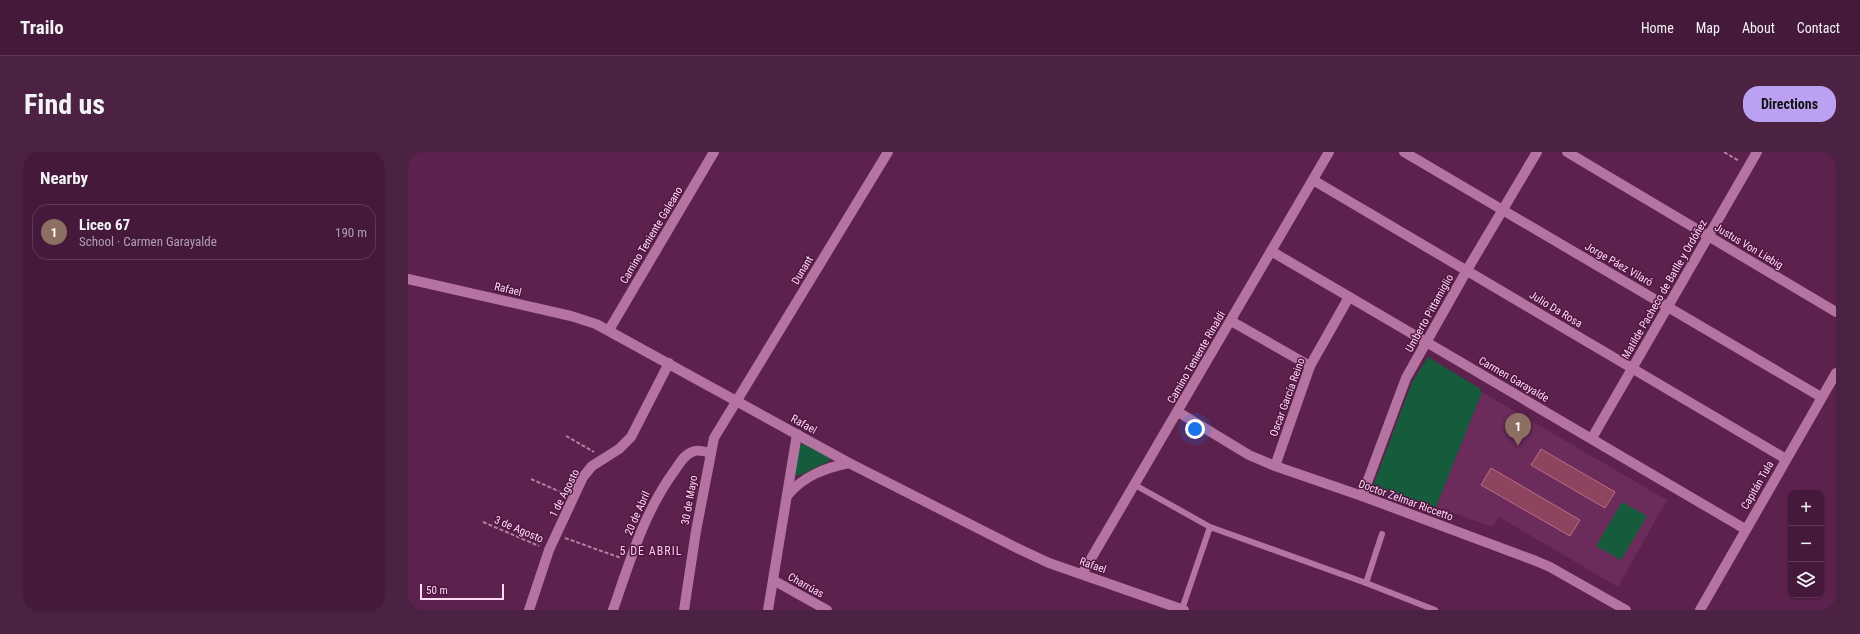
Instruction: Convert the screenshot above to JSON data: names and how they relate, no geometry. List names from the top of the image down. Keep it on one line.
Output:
{"streets":{"street":["Camino Teniente Galeano","Justus Von Liebig","Jorge Páez Vilaró","Dunant","Rafael","Matilde Pacheco de Batlle y Ordóñez","Julio Da Rosa","Umberto Pittamiglio","Camino Teniente Rinaldi","Carmen Garayalde","Oscar García Reino","Capitán Tula","1 de Agosto","30 de Mayo","Doctor Zelmar Riccetto","20 de Abril","Charrúas"],"path":["3 de Agosto"]},"crossings":[["Camino Teniente Galeano","Rafael"],["Justus Von Liebig","Matilde Pacheco de Batlle y Ordóñez"],["Jorge Páez Vilaró","Matilde Pacheco de Batlle y Ordóñez"],["Jorge Páez Vilaró","Umberto Pittamiglio"],["Jorge Páez Vilaró","Capitán Tula"],["Dunant","Rafael"],["Dunant","30 de Mayo"],["Rafael","Camino Teniente Rinaldi"],["Rafael","1 de Agosto"],["Rafael","30 de Mayo"],["Matilde Pacheco de Batlle y Ordóñez","Julio Da Rosa"],["Matilde Pacheco de Batlle y Ordóñez","Carmen Garayalde"],["Julio Da Rosa","Umberto Pittamiglio"],["Julio Da Rosa","Camino Teniente Rinaldi"],["Julio Da Rosa","Capitán Tula"],["Umberto Pittamiglio","Carmen Garayalde"],["Umberto Pittamiglio","Doctor Zelmar Riccetto"],["Camino Teniente Rinaldi","Carmen Garayalde"],["Camino Teniente Rinaldi","Doctor Zelmar Riccetto"],["Carmen Garayalde","Oscar García Reino"],["Carmen Garayalde","Capitán Tula"],["Oscar García Reino","Doctor Zelmar Riccetto"],["1 de Agosto","3 de Agosto"],["30 de Mayo","20 de Abril"]],"districts":["5 DE ABRIL"],"scale_bar":"50 m","page":{"header":"Trailo","nav":["Home","Map","About","Contact"],"buttons":"Directions","title":"Find us","heading":"Nearby","list":[{"mark":"1","name":"Liceo 67","note":"School · Carmen Garayalde","value":"190 m"}],"pins":"1","map_buttons":["+","−"],"scale":"50 m"}}
